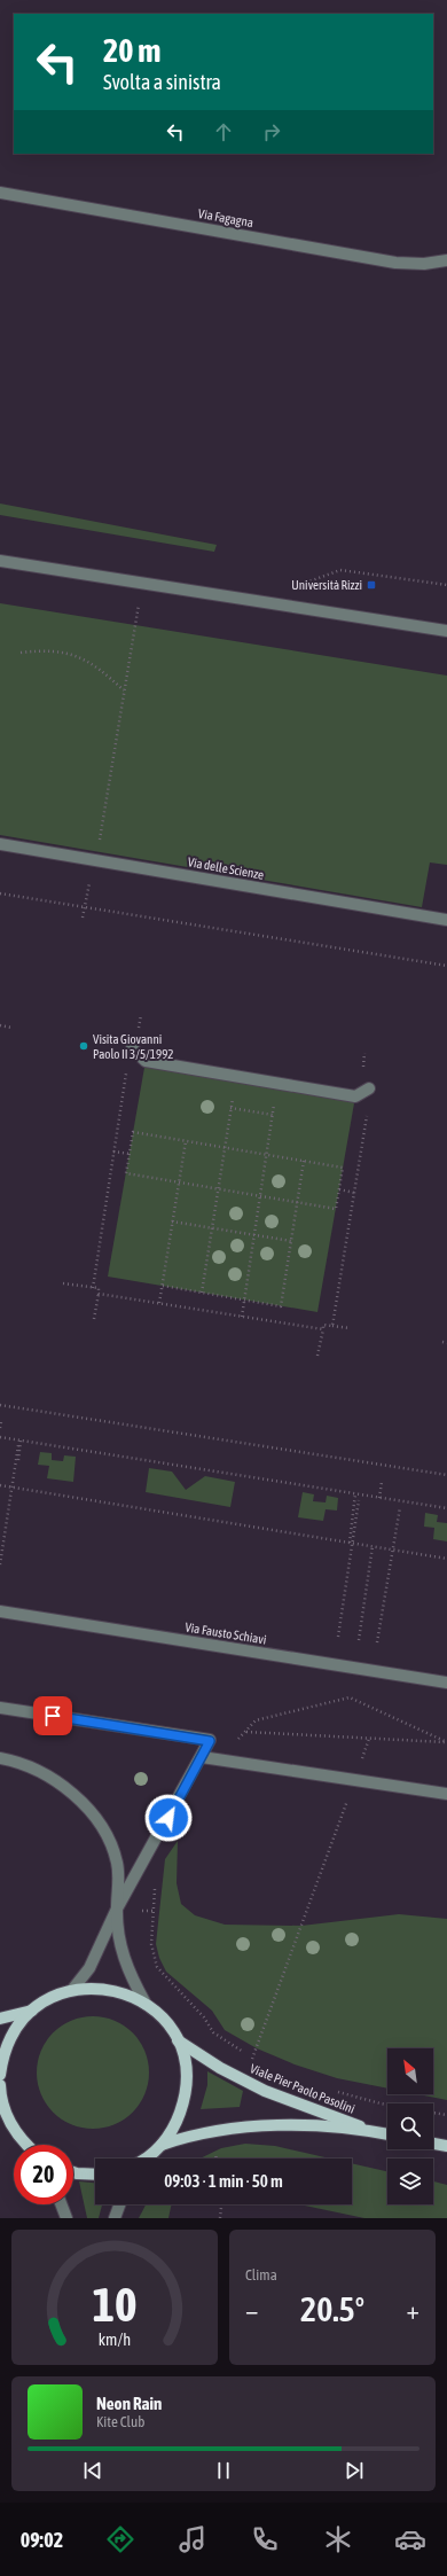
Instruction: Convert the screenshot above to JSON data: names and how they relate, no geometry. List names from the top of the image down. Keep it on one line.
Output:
{"streets":{"main road":["Viale Pier Paolo Pasolini"],"street":["Via Fagagna","Via delle Scienze","Via Fausto Schiavi"]},"places":{"transit":["Università Rizzi"],"other":["Visita Giovanni Paolo II 3/5/1992"]},"north":"top left","page":{"turn":["20 m","Svolta a sinistra"],"limit":"20","trip":"09:03 · 1 min · 50 m","tile":"Clima","heat":["−","20.5°","+"],"song":["Neon Rain","Kite Club"],"tabs":"09:02","gauge":["10","km/h"]}}
